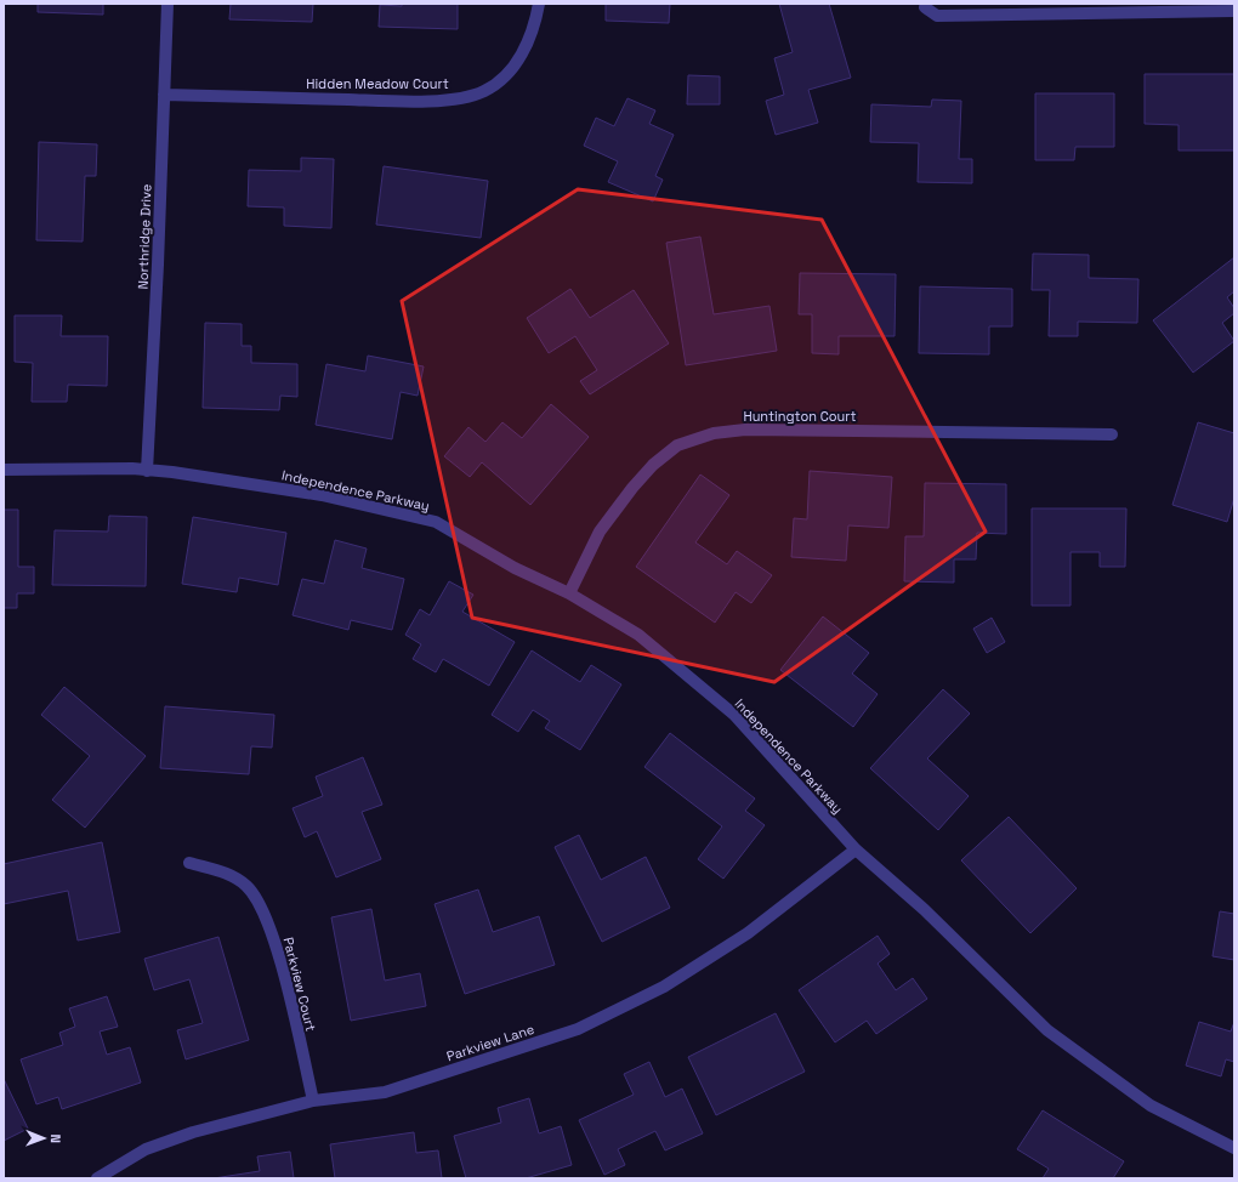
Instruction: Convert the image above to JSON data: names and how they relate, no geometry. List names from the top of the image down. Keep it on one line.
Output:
{"streets":{"street":["Hidden Meadow Court","Northridge Drive","Huntington Court","Independence Parkway","Parkview Court","Parkview Lane"]},"crossings":[["Hidden Meadow Court","Northridge Drive"],["Northridge Drive","Independence Parkway"],["Huntington Court","Independence Parkway"],["Independence Parkway","Parkview Lane"],["Parkview Court","Parkview Lane"]],"north":"right"}
